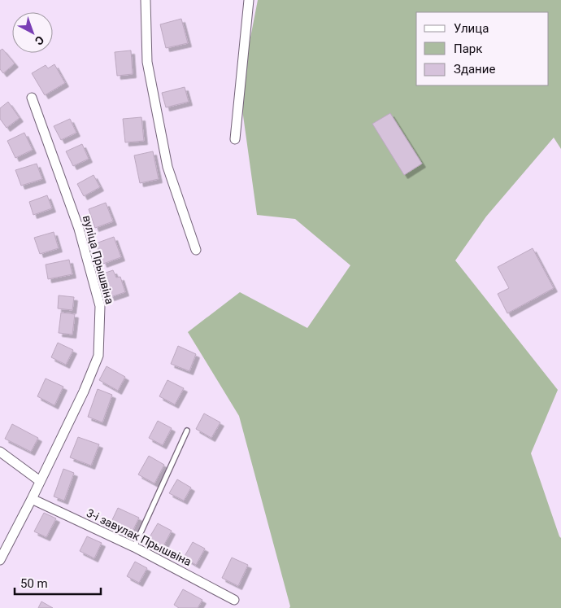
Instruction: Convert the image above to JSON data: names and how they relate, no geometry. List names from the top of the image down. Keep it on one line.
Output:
{"streets":{"street":["вуліца Прышвіна","3-і завулак Прышвіна"]},"crossings":[["вуліца Прышвіна","3-і завулак Прышвіна"]],"legend":["Улица","Парк","Здание"],"scale_bar":"50 m","north":"bottom right"}
